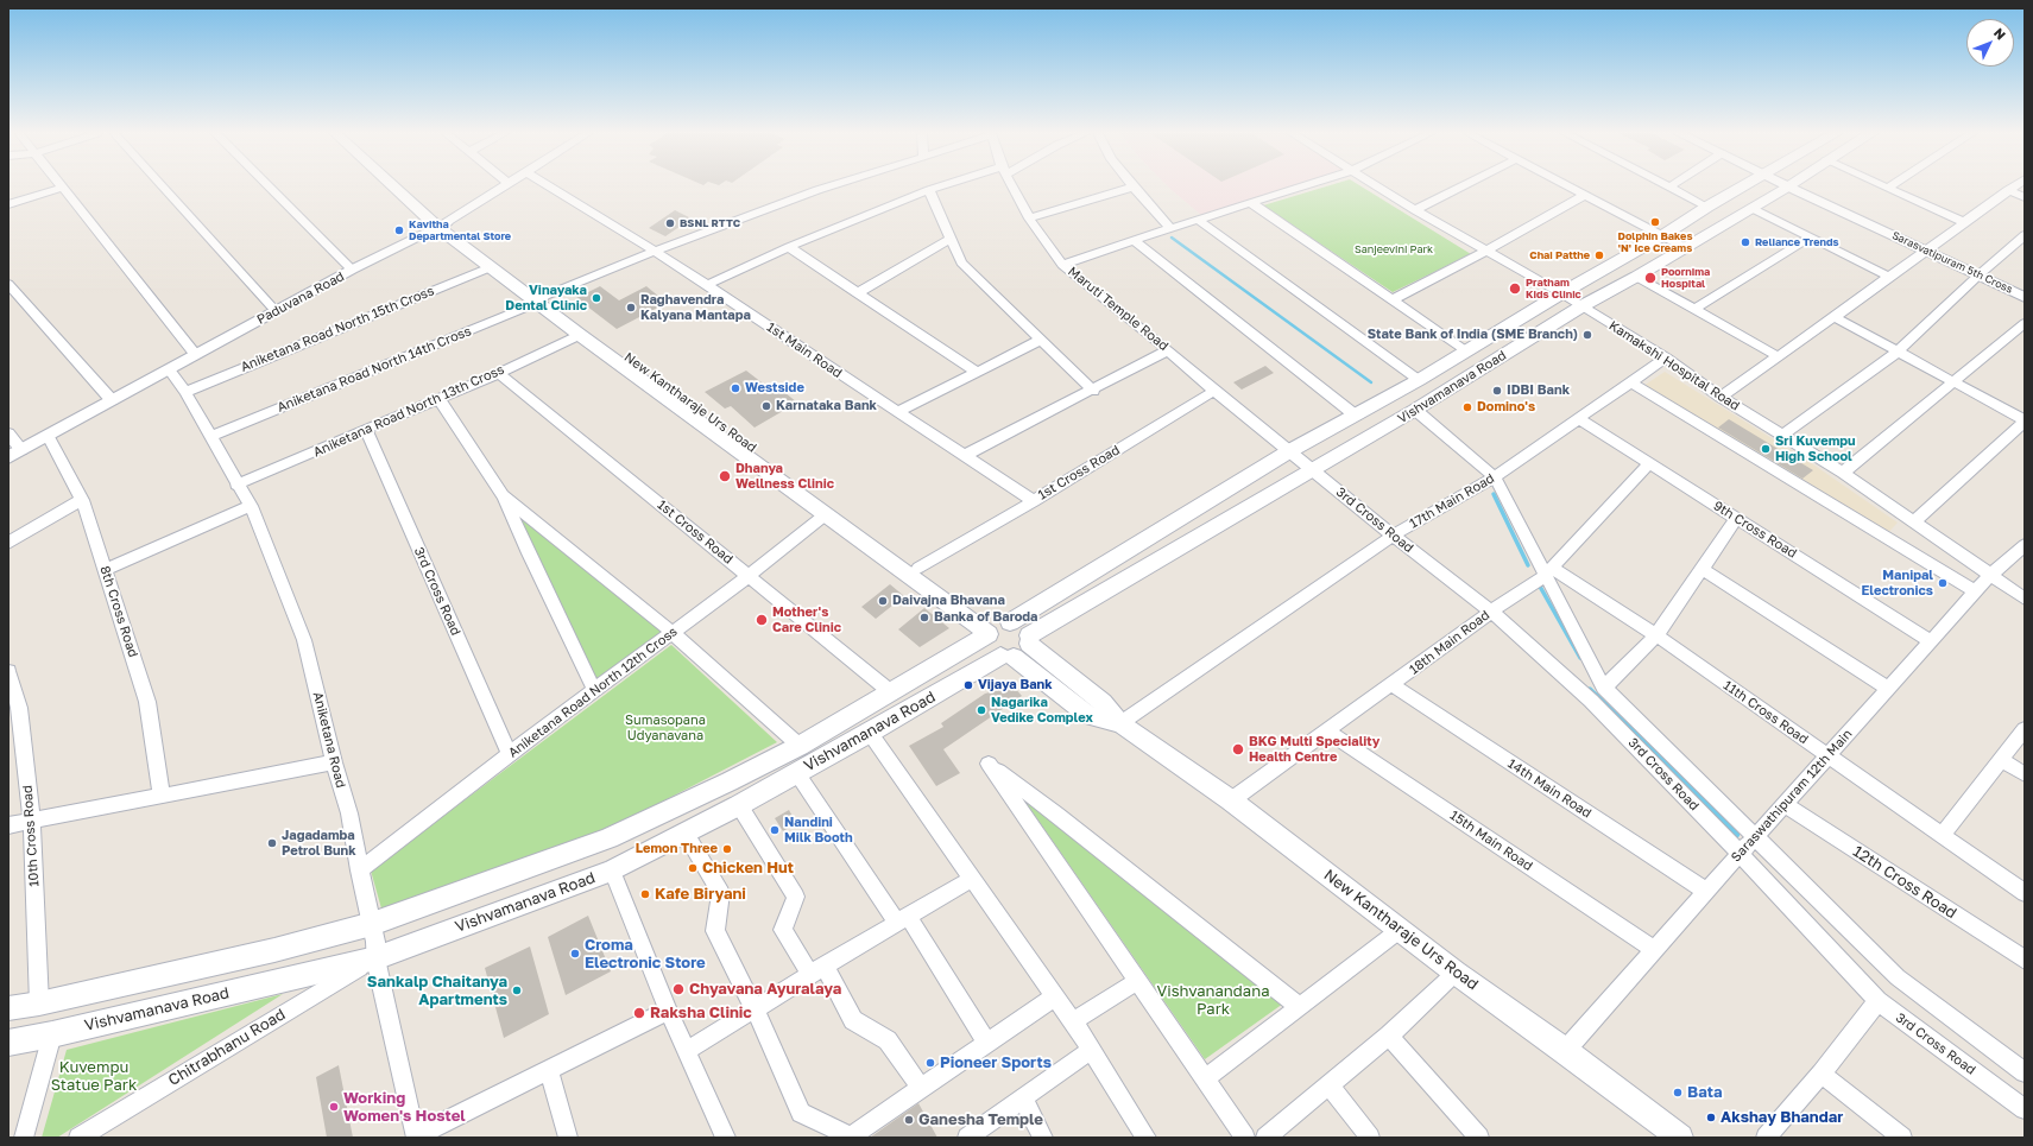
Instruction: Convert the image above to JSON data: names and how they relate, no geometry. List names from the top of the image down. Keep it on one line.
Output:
{"streets":{"main road":["Vishvamanava Road","New Kantharaje Urs Road"],"street":["Sarasvatipuram 5th Cross","Paduvana Road","Maruti Temple Road","Aniketana Road North 15th Cross","1st Main Road","Kamakshi Hospital Road","Aniketana Road North 14th Cross","Aniketana Road North 13th Cross","1st Cross Road","17th Main Road","3rd Cross Road","9th Cross Road","8th Cross Road","18th Main Road","Aniketana Road North 12th Cross","11th Cross Road","Aniketana Road","14th Main Road","Saraswathipuram 12th Main","10th Cross Road","15th Main Road","12th Cross Road","Chitrabhanu Road"]},"crossings":[["Paduvana Road","New Kantharaje Urs Road"],["Paduvana Road","8th Cross Road"],["Paduvana Road","Aniketana Road"],["Maruti Temple Road","Vishvamanava Road"],["Maruti Temple Road","1st Cross Road"],["Maruti Temple Road","3rd Cross Road"],["Aniketana Road North 15th Cross","New Kantharaje Urs Road"],["Aniketana Road North 15th Cross","Aniketana Road"],["1st Main Road","Aniketana Road North 14th Cross"],["1st Main Road","1st Cross Road"],["Kamakshi Hospital Road","Vishvamanava Road"],["Kamakshi Hospital Road","17th Main Road"],["Kamakshi Hospital Road","Saraswathipuram 12th Main"],["Aniketana Road North 14th Cross","New Kantharaje Urs Road"],["Aniketana Road North 14th Cross","Aniketana Road"],["Vishvamanava Road","New Kantharaje Urs Road"],["Vishvamanava Road","1st Cross Road"],["Vishvamanava Road","3rd Cross Road"],["Vishvamanava Road","Aniketana Road"],["Vishvamanava Road","10th Cross Road"],["Vishvamanava Road","Chitrabhanu Road"],["New Kantharaje Urs Road","Aniketana Road North 13th Cross"],["New Kantharaje Urs Road","1st Cross Road"],["New Kantharaje Urs Road","17th Main Road"],["New Kantharaje Urs Road","18th Main Road"],["New Kantharaje Urs Road","Aniketana Road North 12th Cross"],["New Kantharaje Urs Road","Saraswathipuram 12th Main"],["Aniketana Road North 13th Cross","1st Cross Road"],["Aniketana Road North 13th Cross","3rd Cross Road"],["Aniketana Road North 13th Cross","Aniketana Road"],["1st Cross Road","Aniketana Road North 12th Cross"],["17th Main Road","3rd Cross Road"],["17th Main Road","9th Cross Road"],["3rd Cross Road","18th Main Road"],["3rd Cross Road","Aniketana Road North 12th Cross"],["3rd Cross Road","11th Cross Road"],["3rd Cross Road","Saraswathipuram 12th Main"],["9th Cross Road","18th Main Road"],["9th Cross Road","Saraswathipuram 12th Main"],["18th Main Road","11th Cross Road"],["18th Main Road","14th Main Road"],["18th Main Road","15th Main Road"],["Aniketana Road North 12th Cross","Aniketana Road"],["11th Cross Road","Saraswathipuram 12th Main"],["Aniketana Road","Chitrabhanu Road"],["14th Main Road","Saraswathipuram 12th Main"],["Saraswathipuram 12th Main","15th Main Road"],["Saraswathipuram 12th Main","12th Cross Road"]],"parks":["Sanjeevini Park","Sumasopana Udyanavana","Vishvanandana Park","Kuvempu Statue Park"],"places":["Dolphin Bakes 'N' Ice Creams","BSNL RTTC","Kavitha Departmental Store","Reliance Trends","Chai Patthe","Poornima Hospital","Pratham Kids Clinic","Vinayaka Dental Clinic","Raghavendra Kalyana Mantapa","State Bank of India (SME Branch)","Westside","IDBI Bank","Karnataka Bank","Domino's","Sri Kuvempu High School","Dhanya Wellness Clinic","Manipal Electronics","Daivajna Bhavana","Banka of Baroda","Mother's Care Clinic","Vijaya Bank","Nagarika Vedike Complex","BKG Multi Speciality Health Centre","Nandini Milk Booth","Jagadamba Petrol Bunk","Lemon Three","Chicken Hut","Kafe Biryani","Croma Electronic Store","Chyavana Ayuralaya","Sankalp Chaitanya Apartments","Raksha Clinic","Pioneer Sports","Bata","Working Women's Hostel","Akshay Bhandar","Ganesha Temple"],"north":"top right"}
